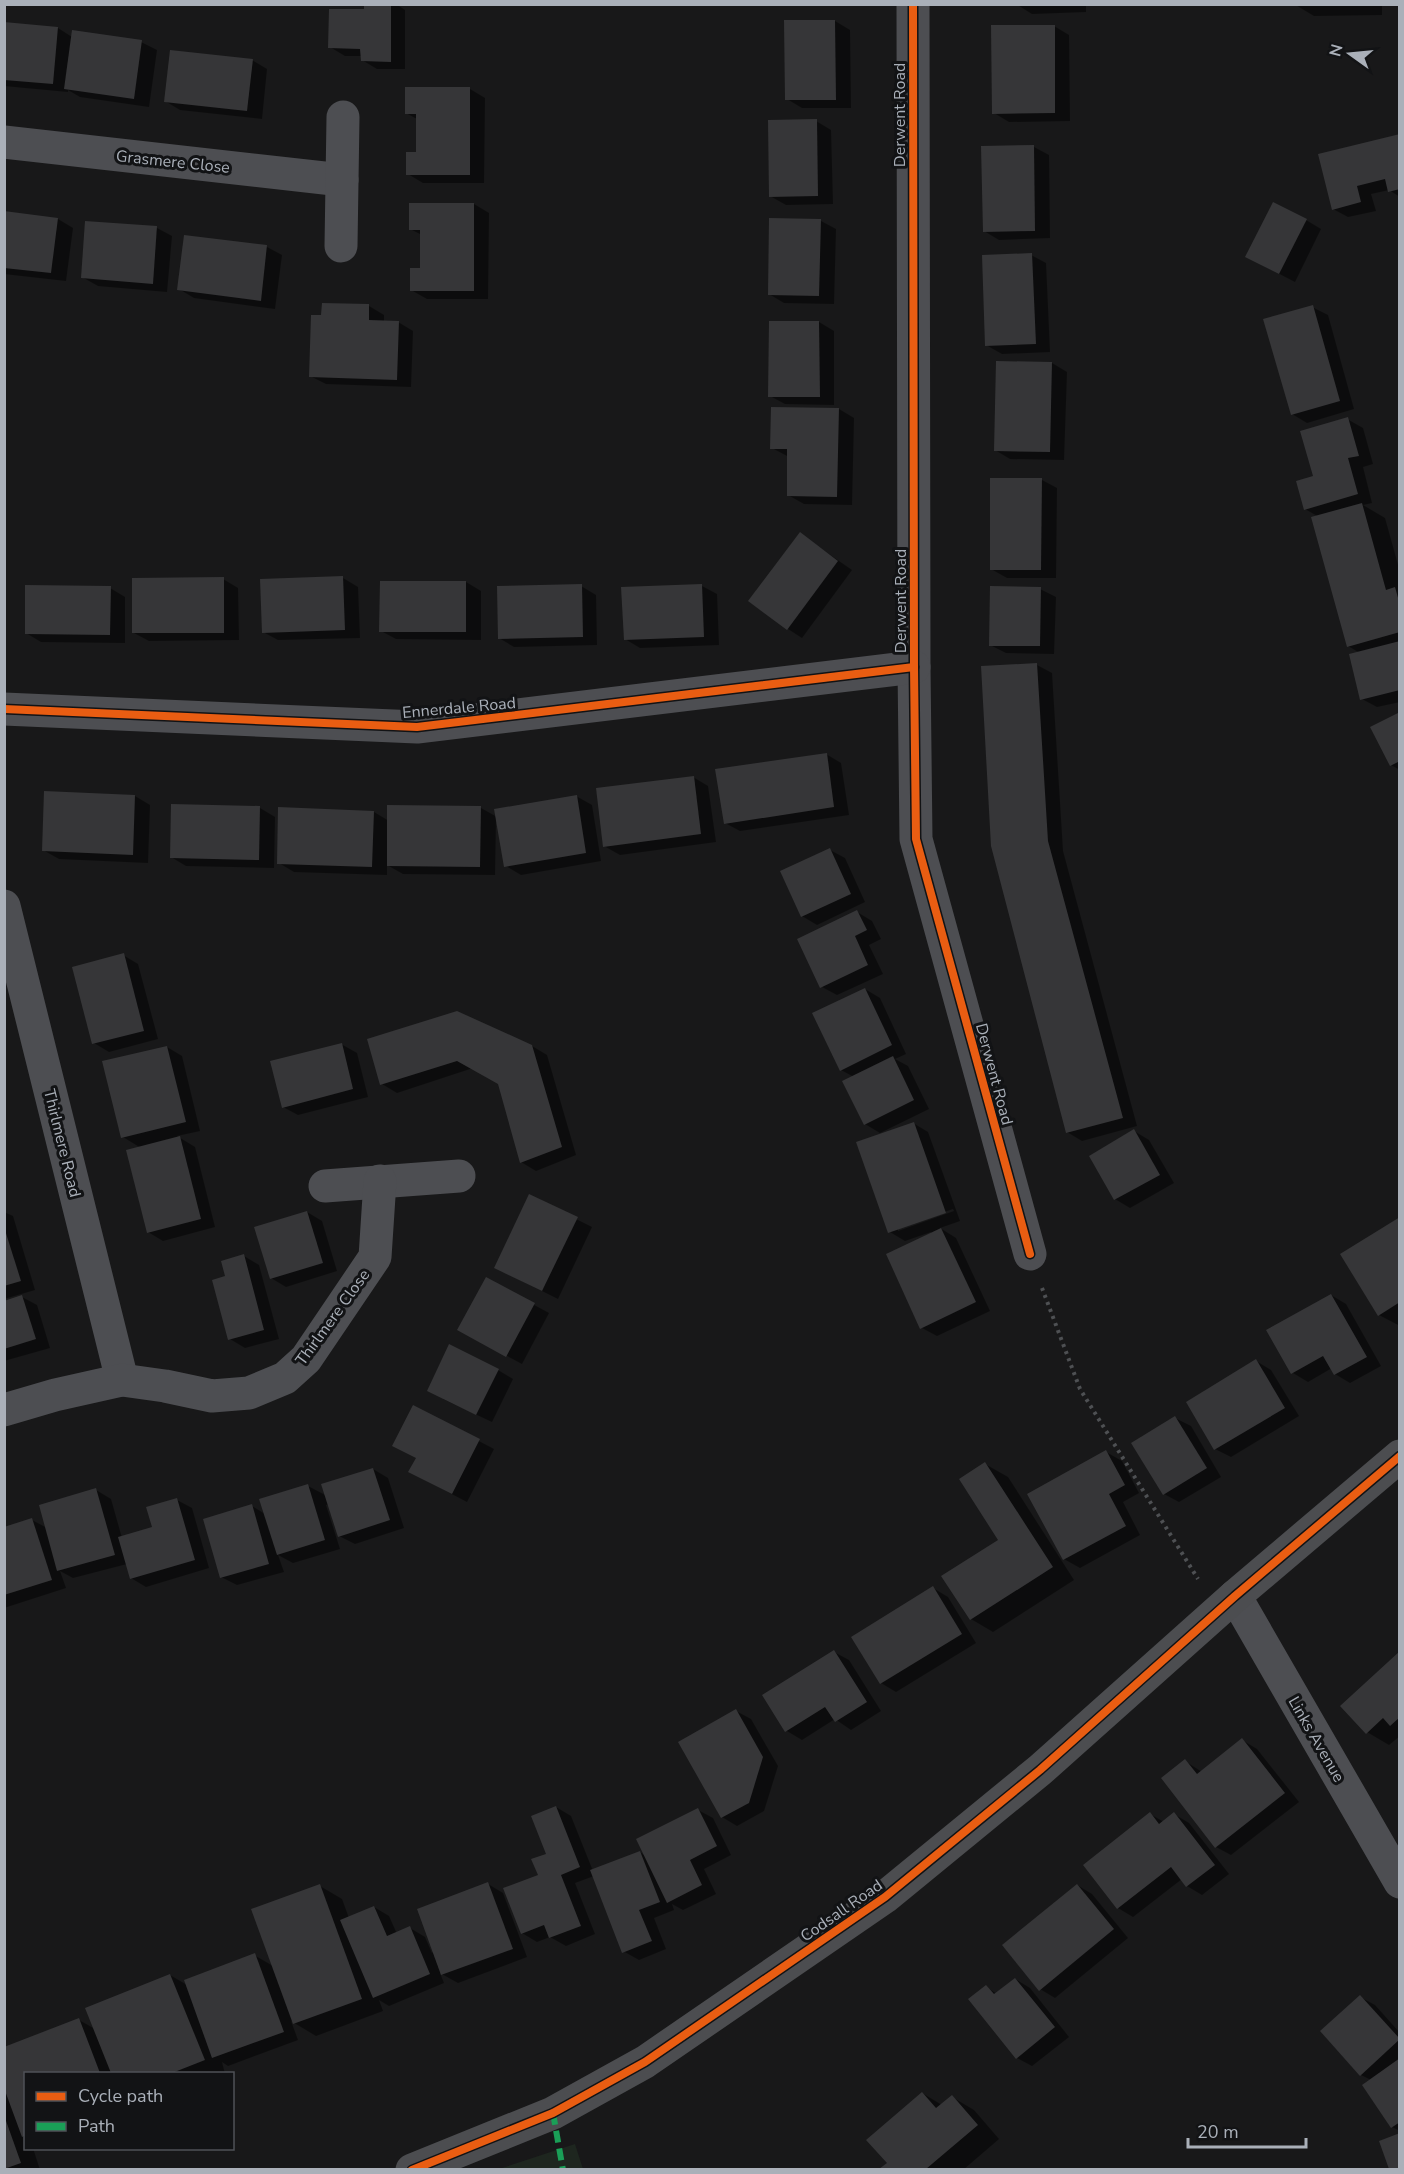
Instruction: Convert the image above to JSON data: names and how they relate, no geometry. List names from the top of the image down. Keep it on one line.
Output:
{"streets":{"street":["Derwent Road","Grasmere Close","Ennerdale Road","Thirlmere Road","Thirlmere Close","Links Avenue","Codsall Road"]},"crossings":[["Derwent Road","Ennerdale Road"],["Thirlmere Road","Thirlmere Close"],["Links Avenue","Codsall Road"]],"legend":["Cycle path","Path"],"scale_bar":"20 m","north":"left"}
